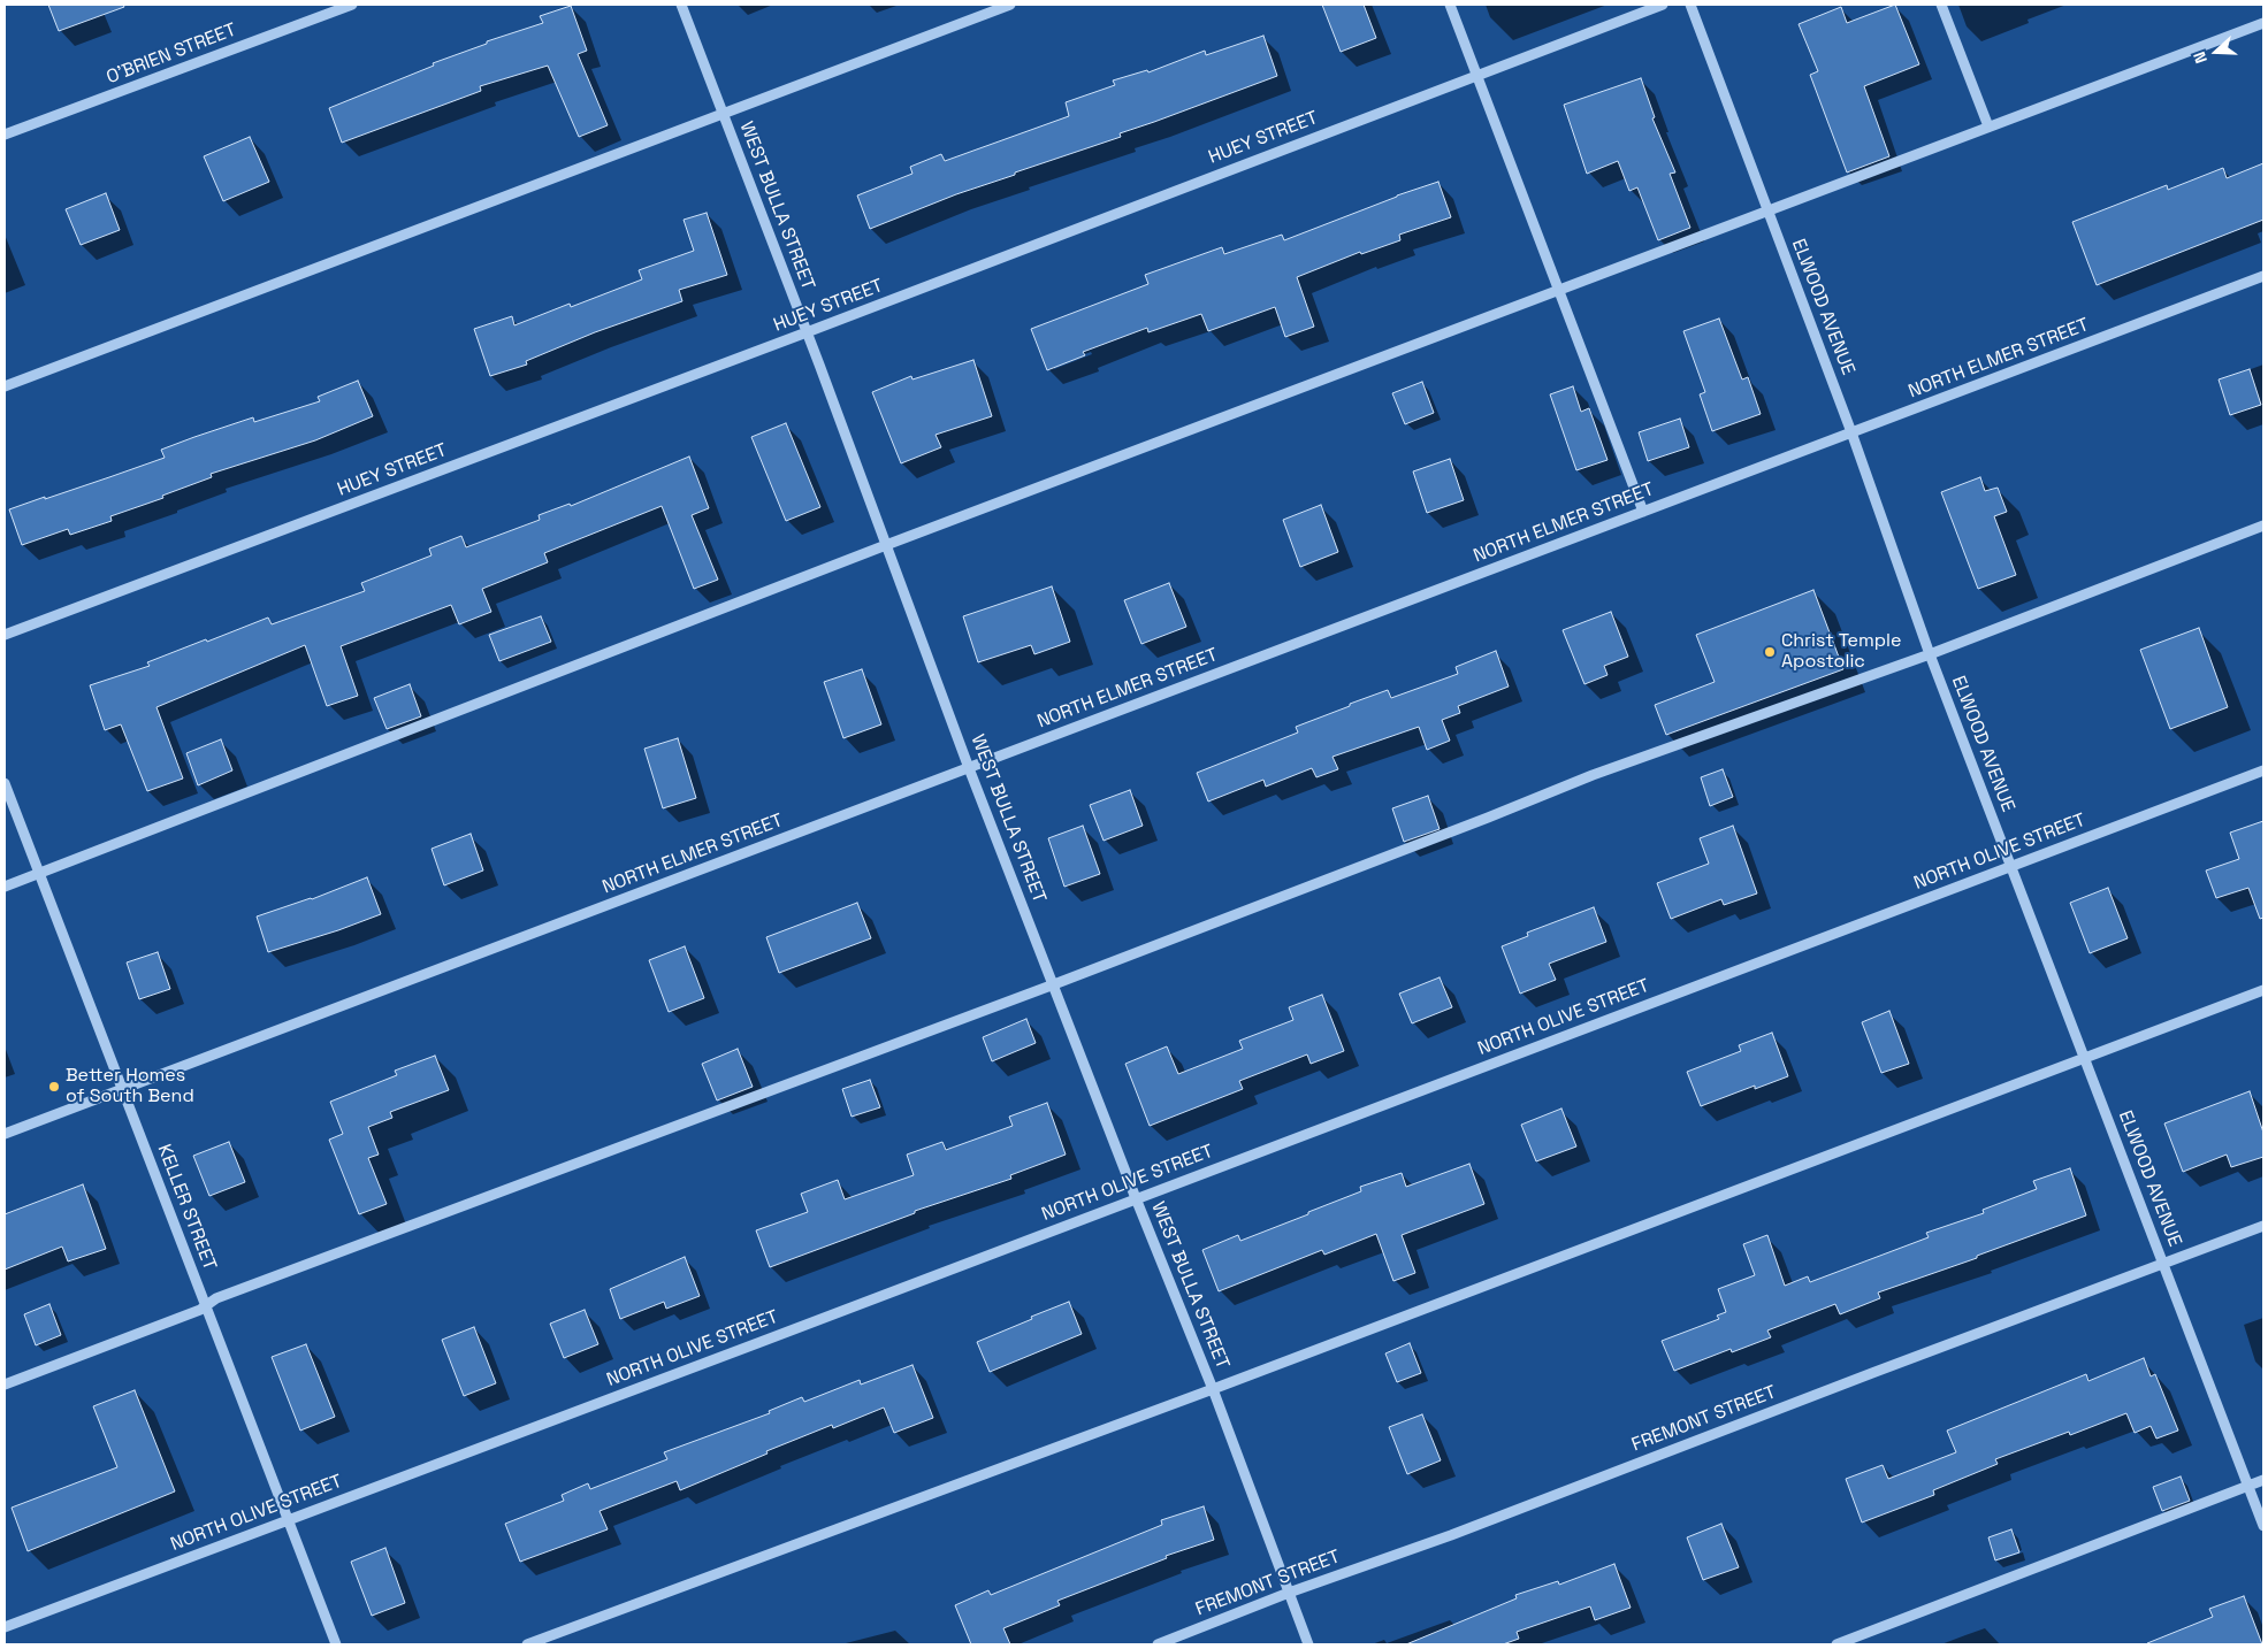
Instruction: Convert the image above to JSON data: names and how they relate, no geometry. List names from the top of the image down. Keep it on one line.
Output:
{"streets":{"street":["O'BRIEN STREET","HUEY STREET","WEST BULLA STREET","ELWOOD AVENUE","NORTH ELMER STREET","NORTH OLIVE STREET","KELLER STREET","FREMONT STREET"]},"crossings":[["HUEY STREET","WEST BULLA STREET"],["WEST BULLA STREET","NORTH ELMER STREET"],["WEST BULLA STREET","NORTH OLIVE STREET"],["WEST BULLA STREET","FREMONT STREET"],["ELWOOD AVENUE","NORTH ELMER STREET"],["ELWOOD AVENUE","NORTH OLIVE STREET"],["ELWOOD AVENUE","FREMONT STREET"],["NORTH ELMER STREET","KELLER STREET"],["NORTH OLIVE STREET","KELLER STREET"]],"places":["Christ Temple Apostolic","Better Homes of South Bend"],"north":"left"}
